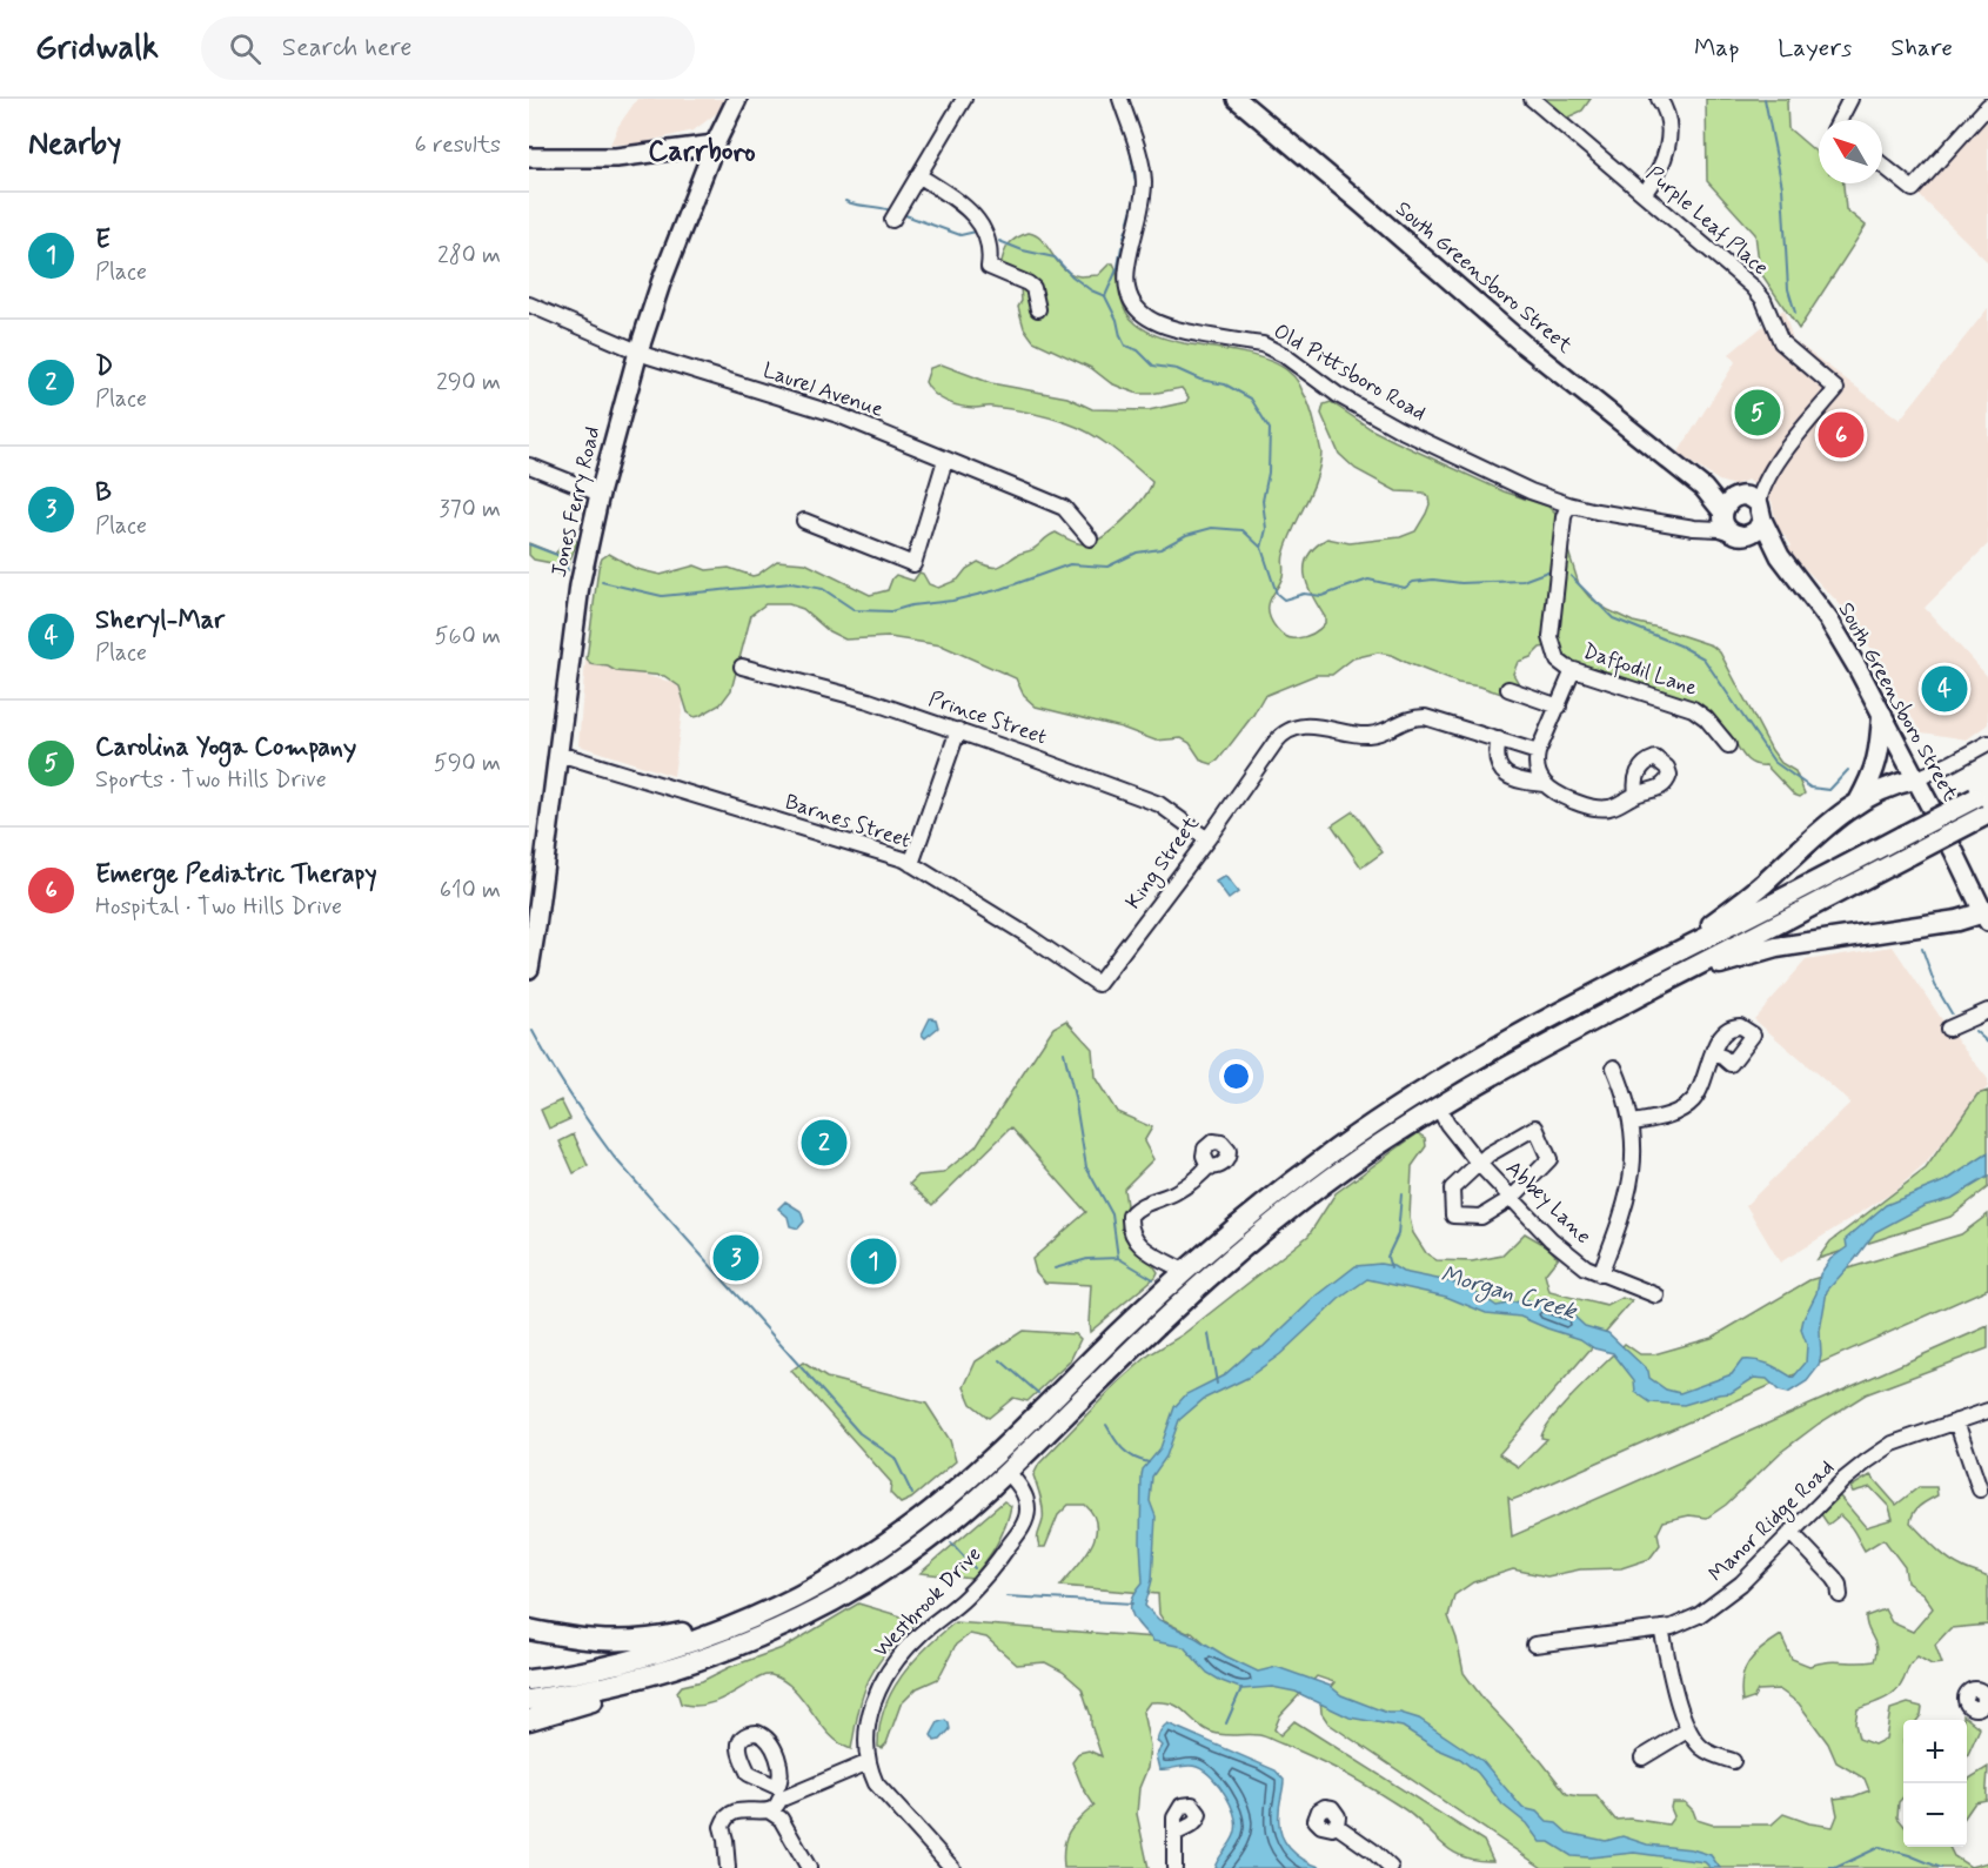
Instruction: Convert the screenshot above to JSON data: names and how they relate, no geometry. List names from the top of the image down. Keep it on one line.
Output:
{"streets":{"main road":["South Greensboro Street","Jones Ferry Road"],"street":["Purple Leaf Place","Old Pittsboro Road","Laurel Avenue","Daffodil Lane","Prince Street","Barnes Street","King Street","Abbey Lane","Manor Ridge Road","Westbrook Drive"]},"crossings":[["South Greensboro Street","Old Pittsboro Road"],["Old Pittsboro Road","Daffodil Lane"],["Laurel Avenue","Jones Ferry Road"],["Jones Ferry Road","Barnes Street"],["Prince Street","King Street"],["Barnes Street","King Street"]],"districts":["Carrboro"],"water":["Morgan Creek"],"north":"top left","page":{"header":"Gridwalk","search":"Search here","nav":["Map","Layers","Share"],"heading":["Nearby","6 results"],"list":[{"mark":"1","name":"E","note":"Place","value":"280 m"},{"mark":"2","name":"D","note":"Place","value":"290 m"},{"mark":"3","name":"B","note":"Place","value":"370 m"},{"mark":"4","name":"Sheryl-Mar","note":"Place","value":"560 m"},{"mark":"5","name":"Carolina Yoga Company","note":"Sports · Two Hills Drive","value":"590 m"},{"mark":"6","name":"Emerge Pediatric Therapy","note":"Hospital · Two Hills Drive","value":"610 m"}],"pins":["5","6","4","2","3","1"],"map_buttons":["+","−"]}}
